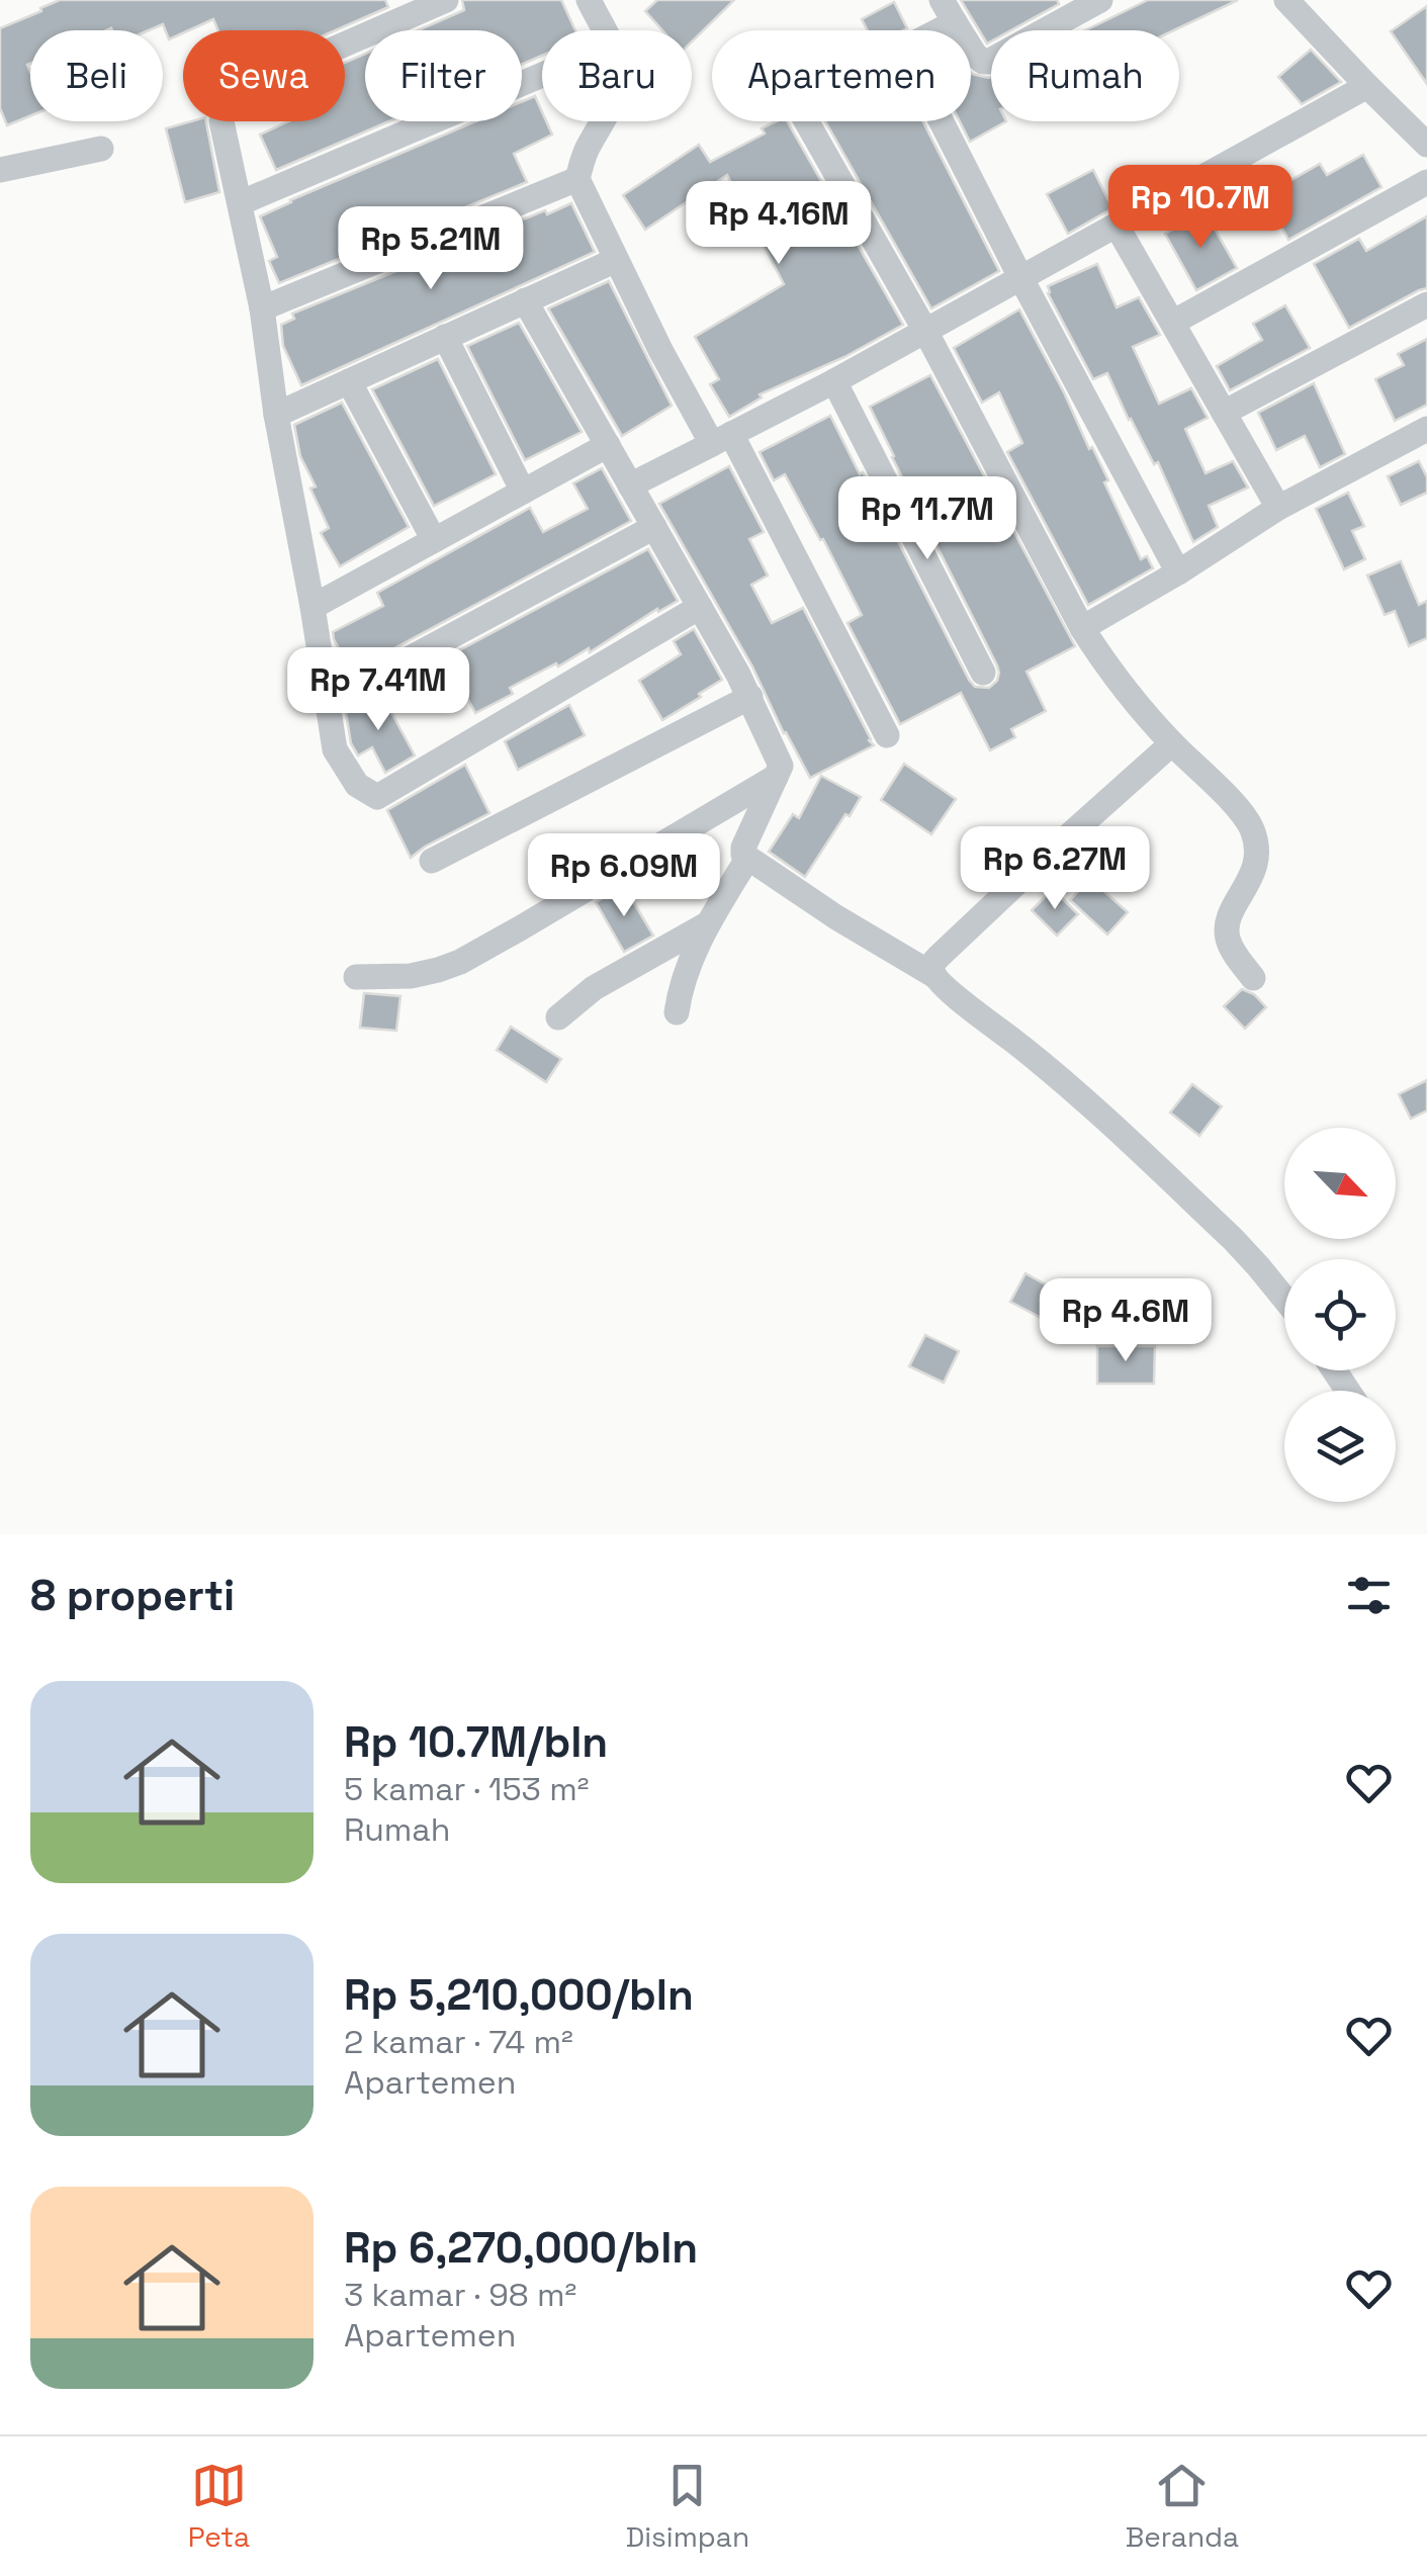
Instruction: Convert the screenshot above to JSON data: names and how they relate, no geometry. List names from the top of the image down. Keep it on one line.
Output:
{"north":"bottom right","page":{"chip":["Beli","Sewa","Filter","Baru","Apartemen","Rumah"],"price":["Rp 10.7M","Rp 4.16M","Rp 5.21M","Rp 11.7M","Rp 7.41M","Rp 6.27M","Rp 6.09M","Rp 4.6M"],"heading":"8 properti","list":[{"name":"Rp 10.7M/bln","note":"5 kamar · 153 m² · Rumah"},{"name":"Rp 5,210,000/bln","note":"2 kamar · 74 m² · Apartemen"},{"name":"Rp 6,270,000/bln","note":"3 kamar · 98 m² · Apartemen"}],"tabs":["Peta","Disimpan","Beranda"]}}
